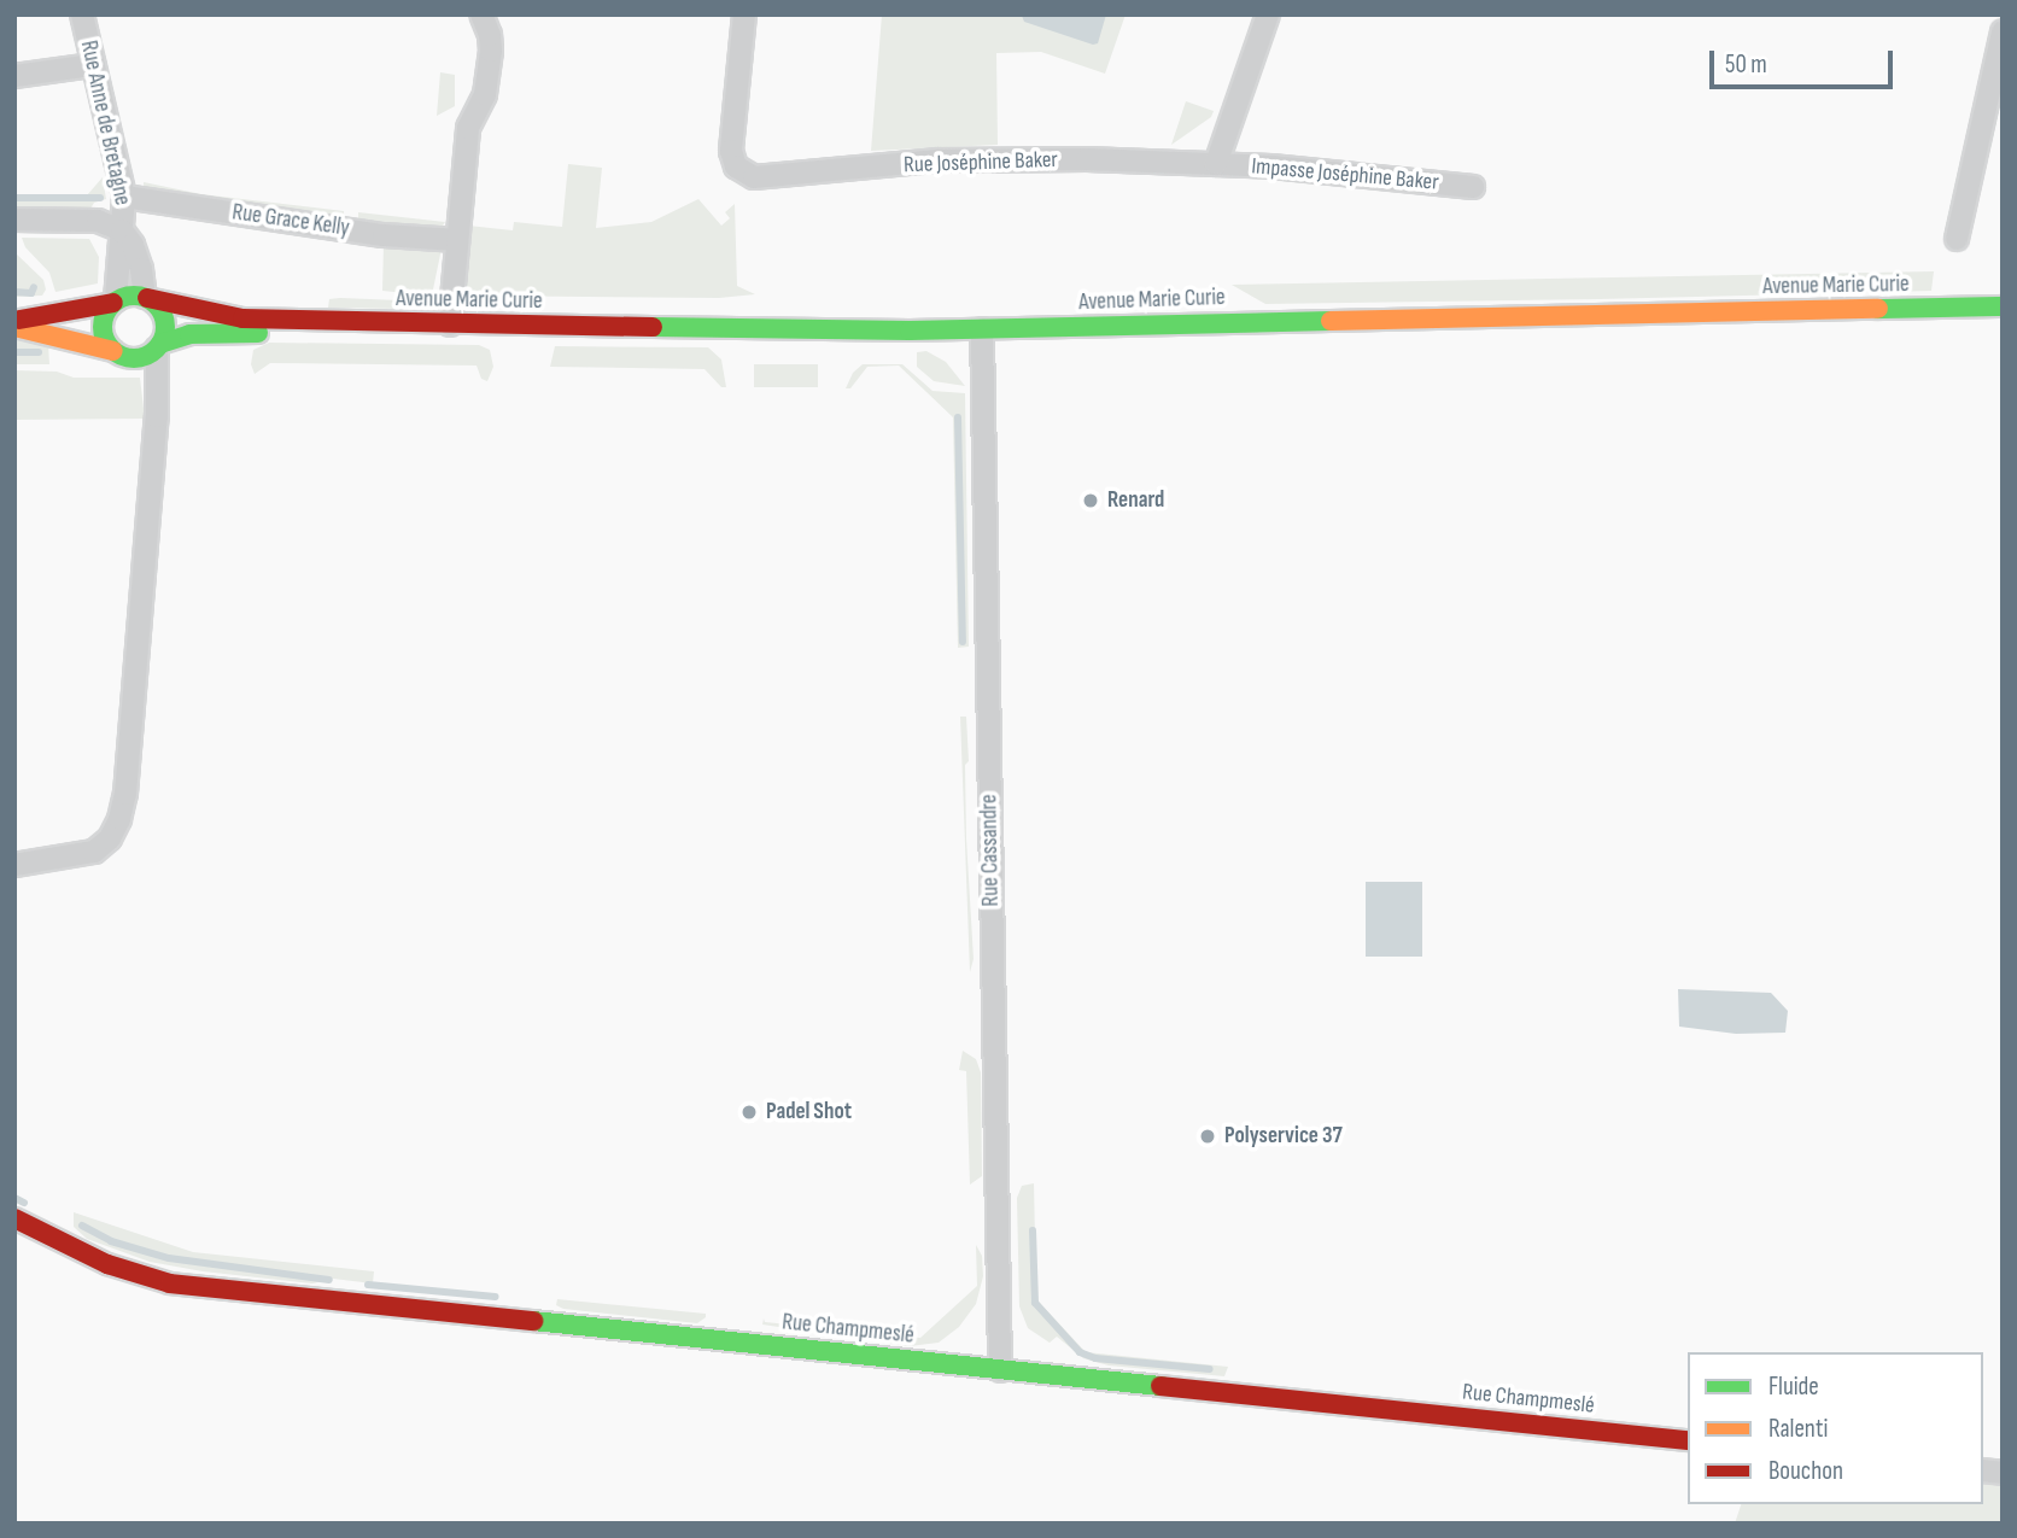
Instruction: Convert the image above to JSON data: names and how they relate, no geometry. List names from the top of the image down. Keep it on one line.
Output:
{"streets":{"main road":["Avenue Marie Curie","Rue Champmeslé"],"street":["Rue Anne de Bretagne","Rue Joséphine Baker","Impasse Joséphine Baker","Rue Grace Kelly","Rue Cassandre"]},"crossings":[["Rue Anne de Bretagne","Rue Grace Kelly"],["Rue Anne de Bretagne","Avenue Marie Curie"],["Rue Joséphine Baker","Impasse Joséphine Baker"],["Avenue Marie Curie","Rue Cassandre"],["Rue Cassandre","Rue Champmeslé"]],"places":["Renard","Padel Shot","Polyservice 37"],"legend":["Fluide","Ralenti","Bouchon"],"scale_bar":"50 m"}
